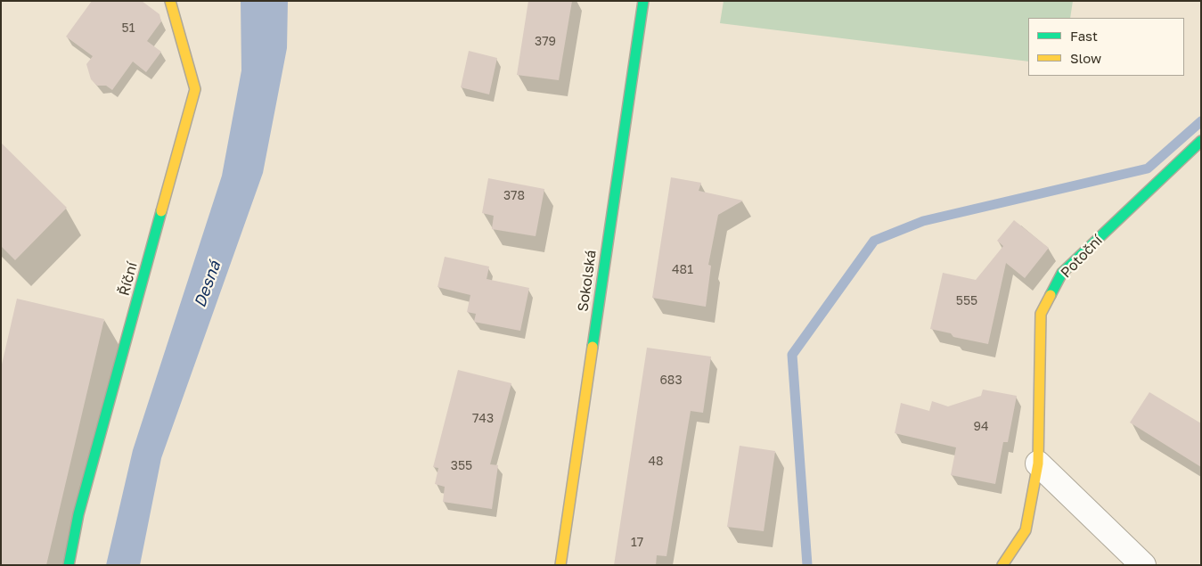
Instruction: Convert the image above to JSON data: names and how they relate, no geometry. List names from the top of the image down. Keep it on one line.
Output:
{"streets":{"street":["Potoční","Říční","Sokolská"]},"water":["Desná"],"house_numbers":["51","379","378","481","555","683","743","94","48","355","17"],"legend":["Fast","Slow"]}
